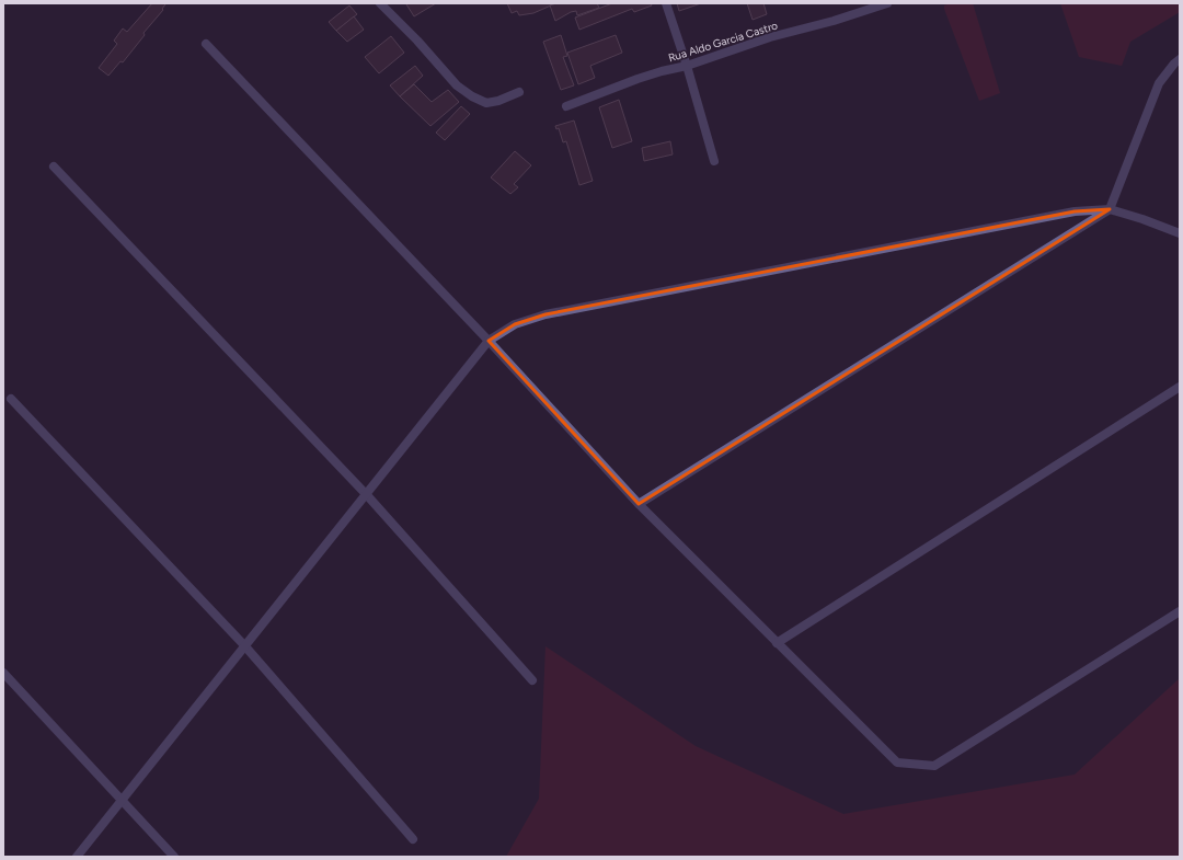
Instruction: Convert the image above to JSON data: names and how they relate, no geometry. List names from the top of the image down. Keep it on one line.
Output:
{"streets":{"street":["Rua Aldo Garcia Castro"]}}
